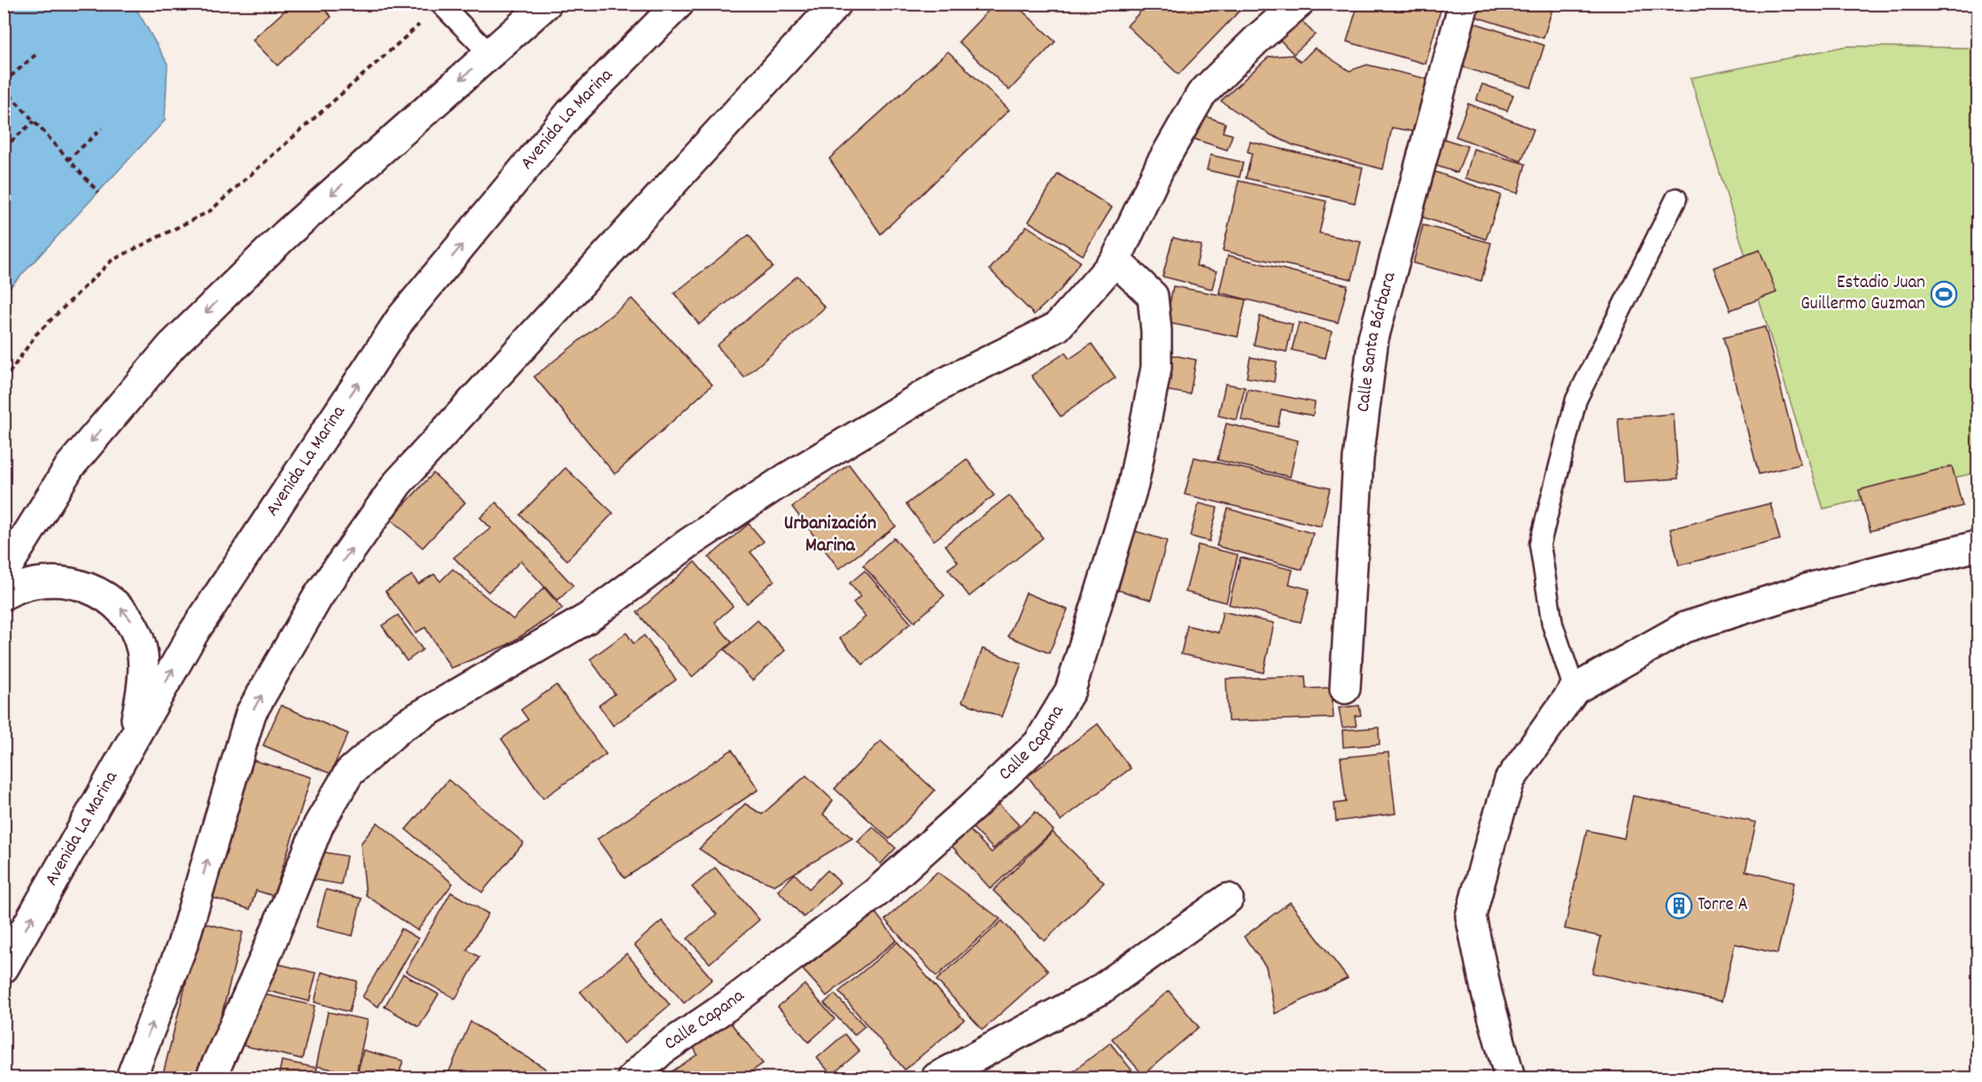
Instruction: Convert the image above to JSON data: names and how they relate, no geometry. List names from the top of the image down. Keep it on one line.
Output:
{"streets":{"street":["Avenida La Marina","Calle Santa Bárbara","Calle Capana"]},"districts":["Urbanización Marina"],"places":{"sports":["Estadio Juan Guillermo Guzman"],"building":["Torre A"]}}
